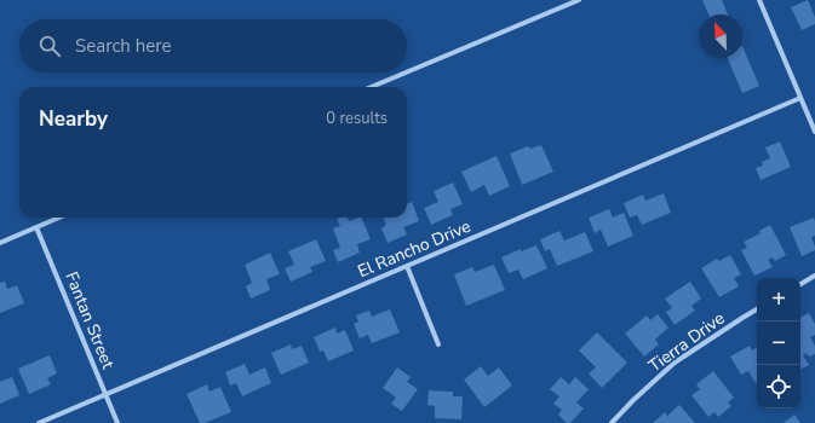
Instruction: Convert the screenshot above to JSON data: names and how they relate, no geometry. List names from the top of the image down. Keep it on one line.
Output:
{"streets":{"street":["El Rancho Drive","Fantan Street","Tierra Drive"]},"crossings":[["El Rancho Drive","Fantan Street"]],"north":"top left","page":{"search":"Search here","heading":["Nearby","0 results"],"map_buttons":["+","−"]}}
